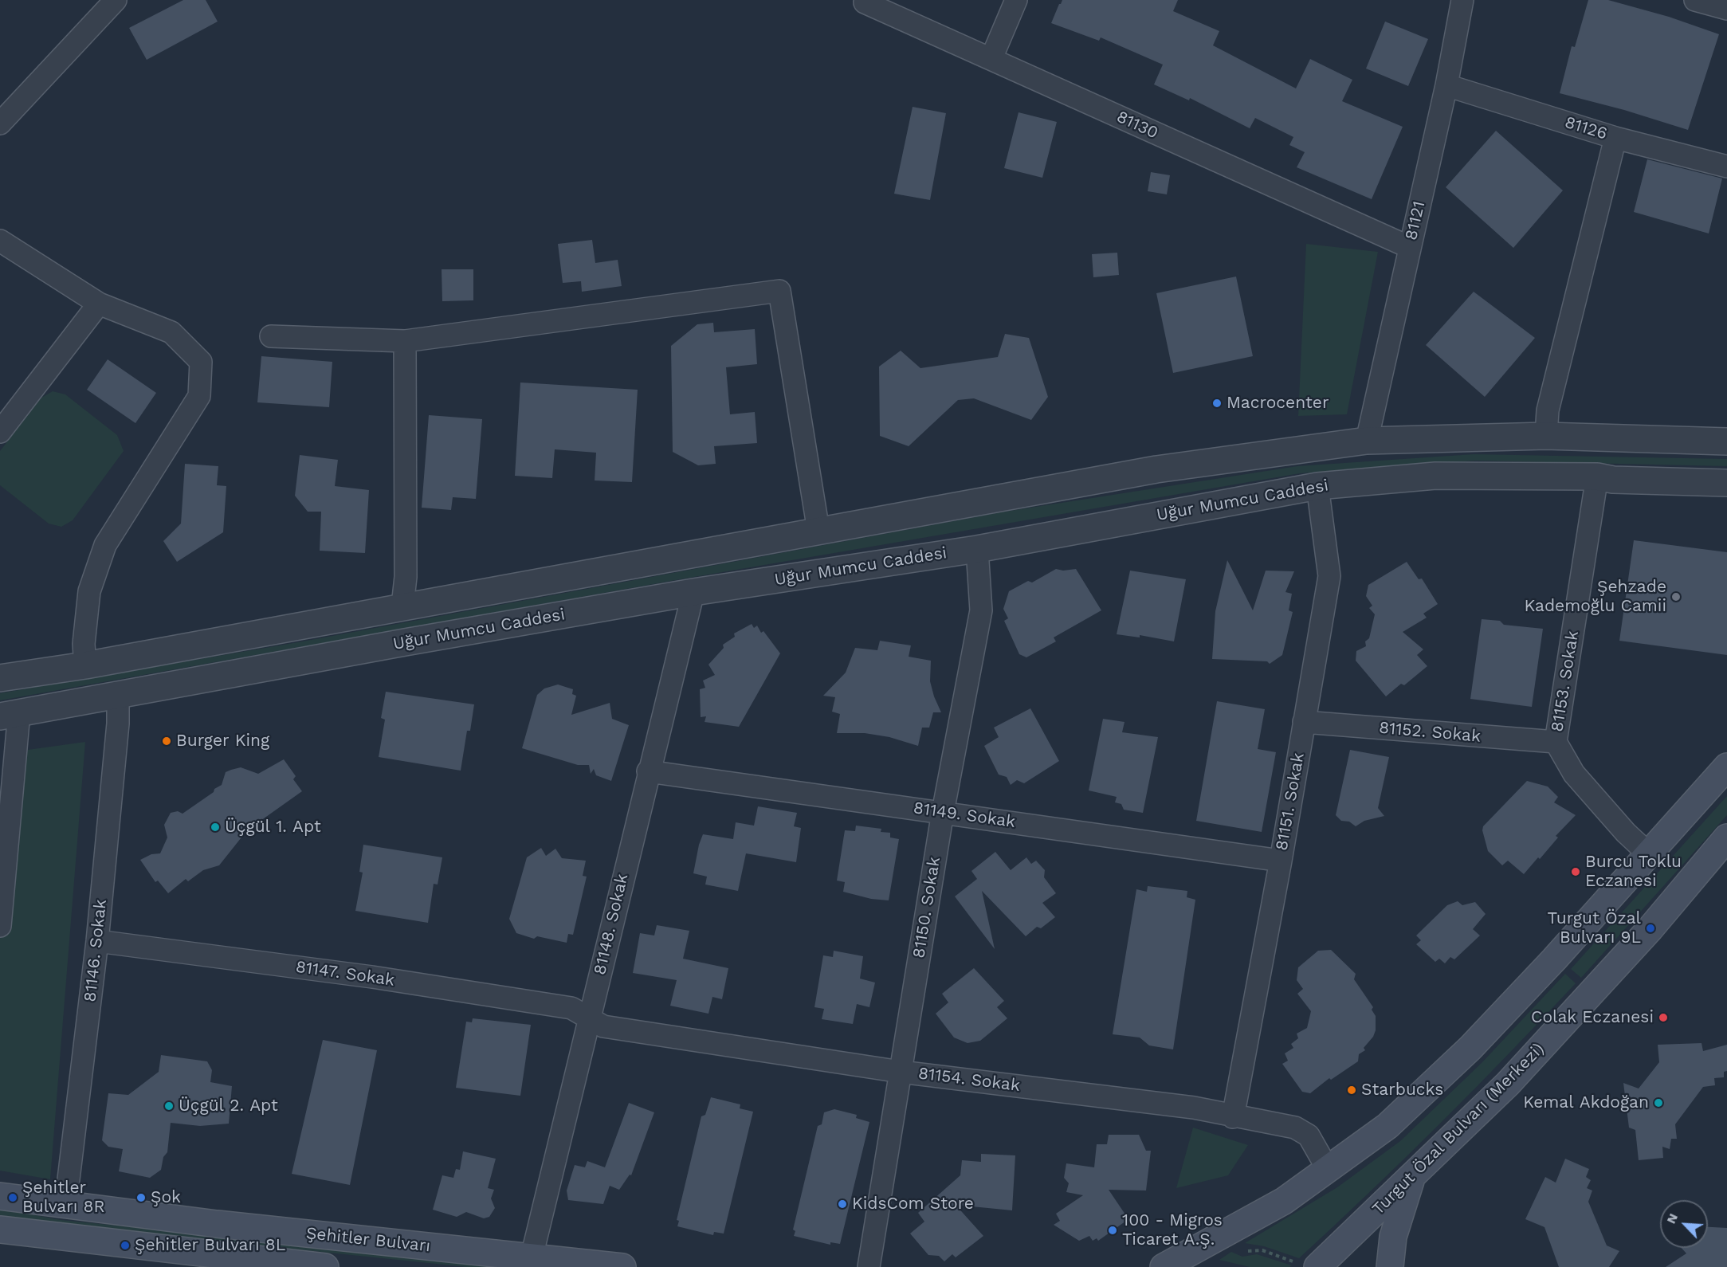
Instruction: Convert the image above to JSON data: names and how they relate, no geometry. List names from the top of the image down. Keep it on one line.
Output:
{"streets":{"main road":["Turgut Özal Bulvarı (Merkezi)","Şehitler Bulvarı"],"street":["81130","81126","81121","Uğur Mumcu Caddesi","81153. Sokak","81152. Sokak","81151. Sokak","81149. Sokak","81150. Sokak","81148. Sokak","81146. Sokak","81147. Sokak","81154. Sokak"]},"crossings":[["81130","81121"],["81126","81121"],["Uğur Mumcu Caddesi","81153. Sokak"],["Uğur Mumcu Caddesi","81151. Sokak"],["Uğur Mumcu Caddesi","81150. Sokak"],["Uğur Mumcu Caddesi","81148. Sokak"],["Uğur Mumcu Caddesi","81146. Sokak"],["81153. Sokak","81152. Sokak"],["81152. Sokak","81151. Sokak"],["81151. Sokak","81149. Sokak"],["81151. Sokak","81154. Sokak"],["81149. Sokak","81150. Sokak"],["81149. Sokak","81148. Sokak"],["81150. Sokak","81154. Sokak"],["81148. Sokak","81147. Sokak"],["81148. Sokak","81154. Sokak"],["81148. Sokak","Şehitler Bulvarı"],["81146. Sokak","81147. Sokak"],["81146. Sokak","Şehitler Bulvarı"],["81147. Sokak","81154. Sokak"]],"places":["Macrocenter","Şehzade Kademoğlu Camii","Burger King","Üçgül 1. Apt","Burcu Toklu Eczanesi","Turgut Özal Bulvarı 9L","Colak Eczanesi","Starbucks","Kemal Akdoğan","Üçgül 2. Apt","Şehitler Bulvarı 8R","Şok","KidsCom Store","100 - Migros Ticaret A.Ş.","Şehitler Bulvarı 8L"],"north":"top left"}
